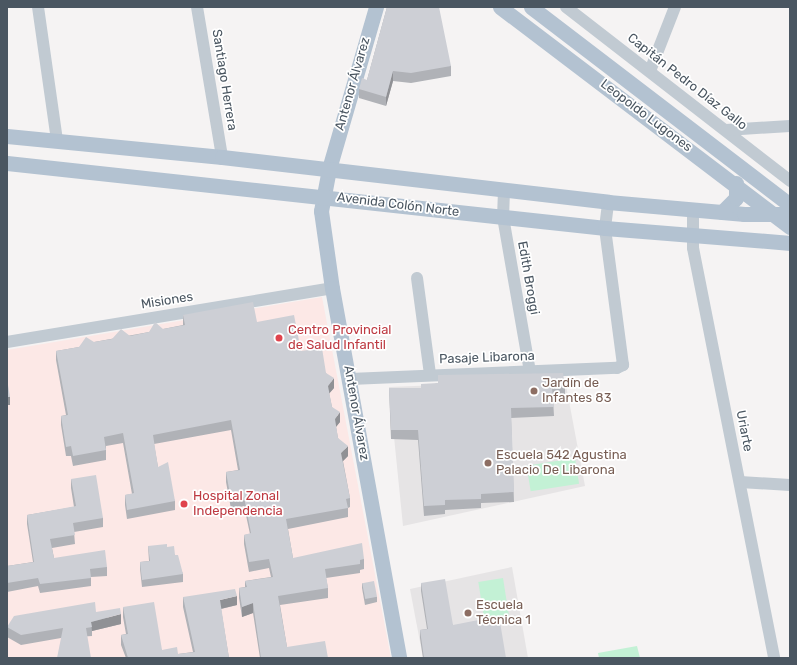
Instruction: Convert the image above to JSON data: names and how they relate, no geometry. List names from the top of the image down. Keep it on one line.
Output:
{"streets":{"main road":["Antenor Álvarez","Leopoldo Lugones","Avenida Colón Norte"],"street":["Santiago Herrera","Capitán Pedro Díaz Gallo","Edith Broggi","Misiones","Pasaje Libarona","Uriarte"]},"crossings":[["Santiago Herrera","Avenida Colón Norte"],["Antenor Álvarez","Avenida Colón Norte"],["Antenor Álvarez","Misiones"],["Antenor Álvarez","Pasaje Libarona"],["Leopoldo Lugones","Avenida Colón Norte"],["Avenida Colón Norte","Edith Broggi"],["Avenida Colón Norte","Pasaje Libarona"],["Avenida Colón Norte","Uriarte"],["Edith Broggi","Pasaje Libarona"]],"places":["Centro Provincial de Salud Infantil","Jardín de Infantes 83","Escuela 542 Agustina Palacio De Libarona","Hospital Zonal Independencia","Escuela Técnica 1"]}
